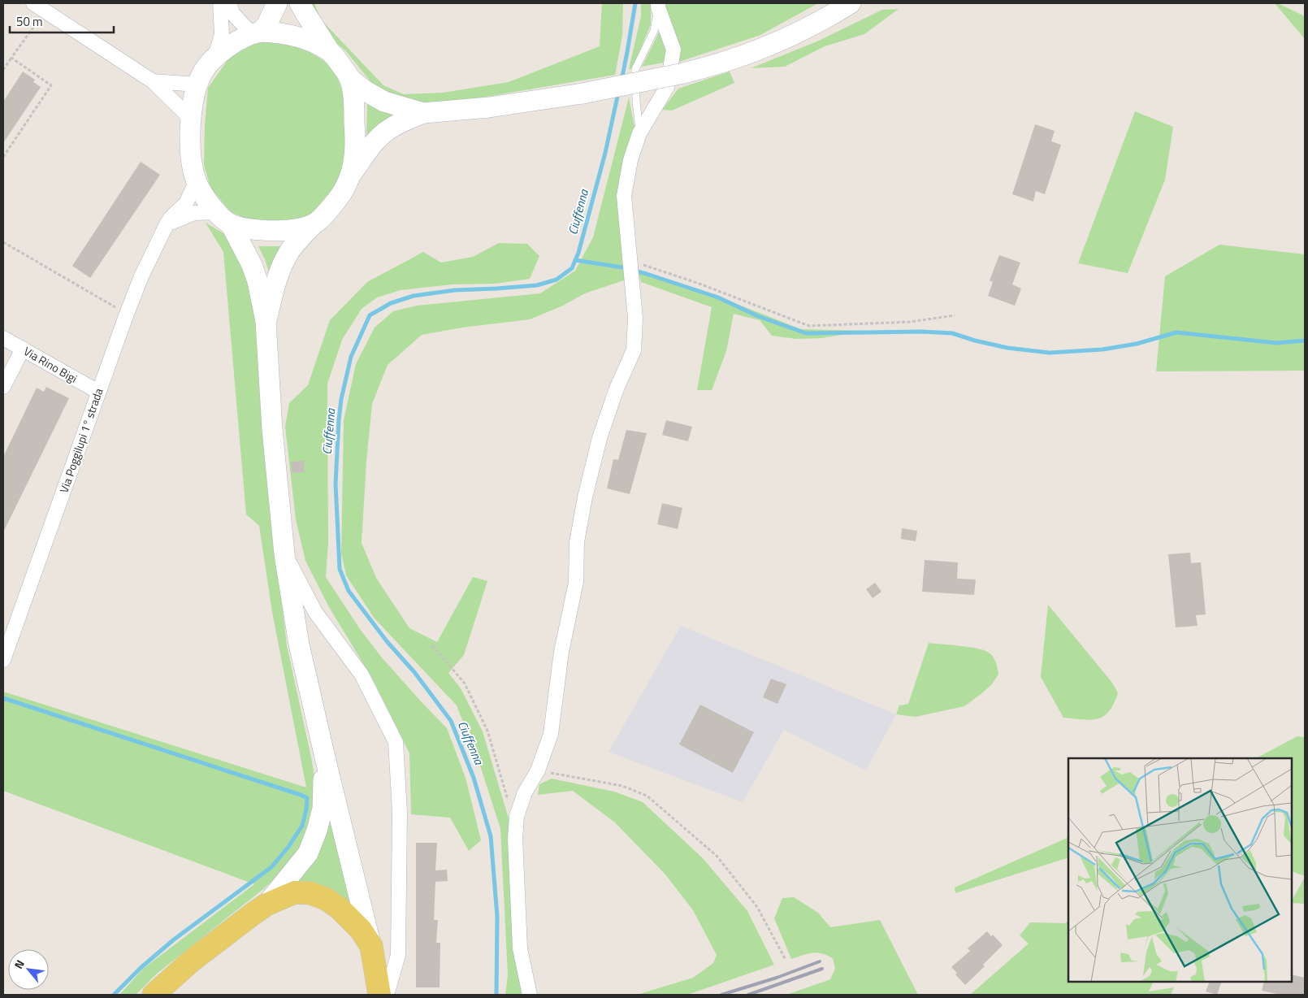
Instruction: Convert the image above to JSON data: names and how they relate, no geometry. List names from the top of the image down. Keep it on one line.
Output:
{"streets":{"street":["Via Rino Bigi","Via Poggilupi 1° strada"]},"crossings":[["Via Rino Bigi","Via Poggilupi 1° strada"]],"water":["Ciuffenna"],"scale_bar":"50 m","north":"top left"}
